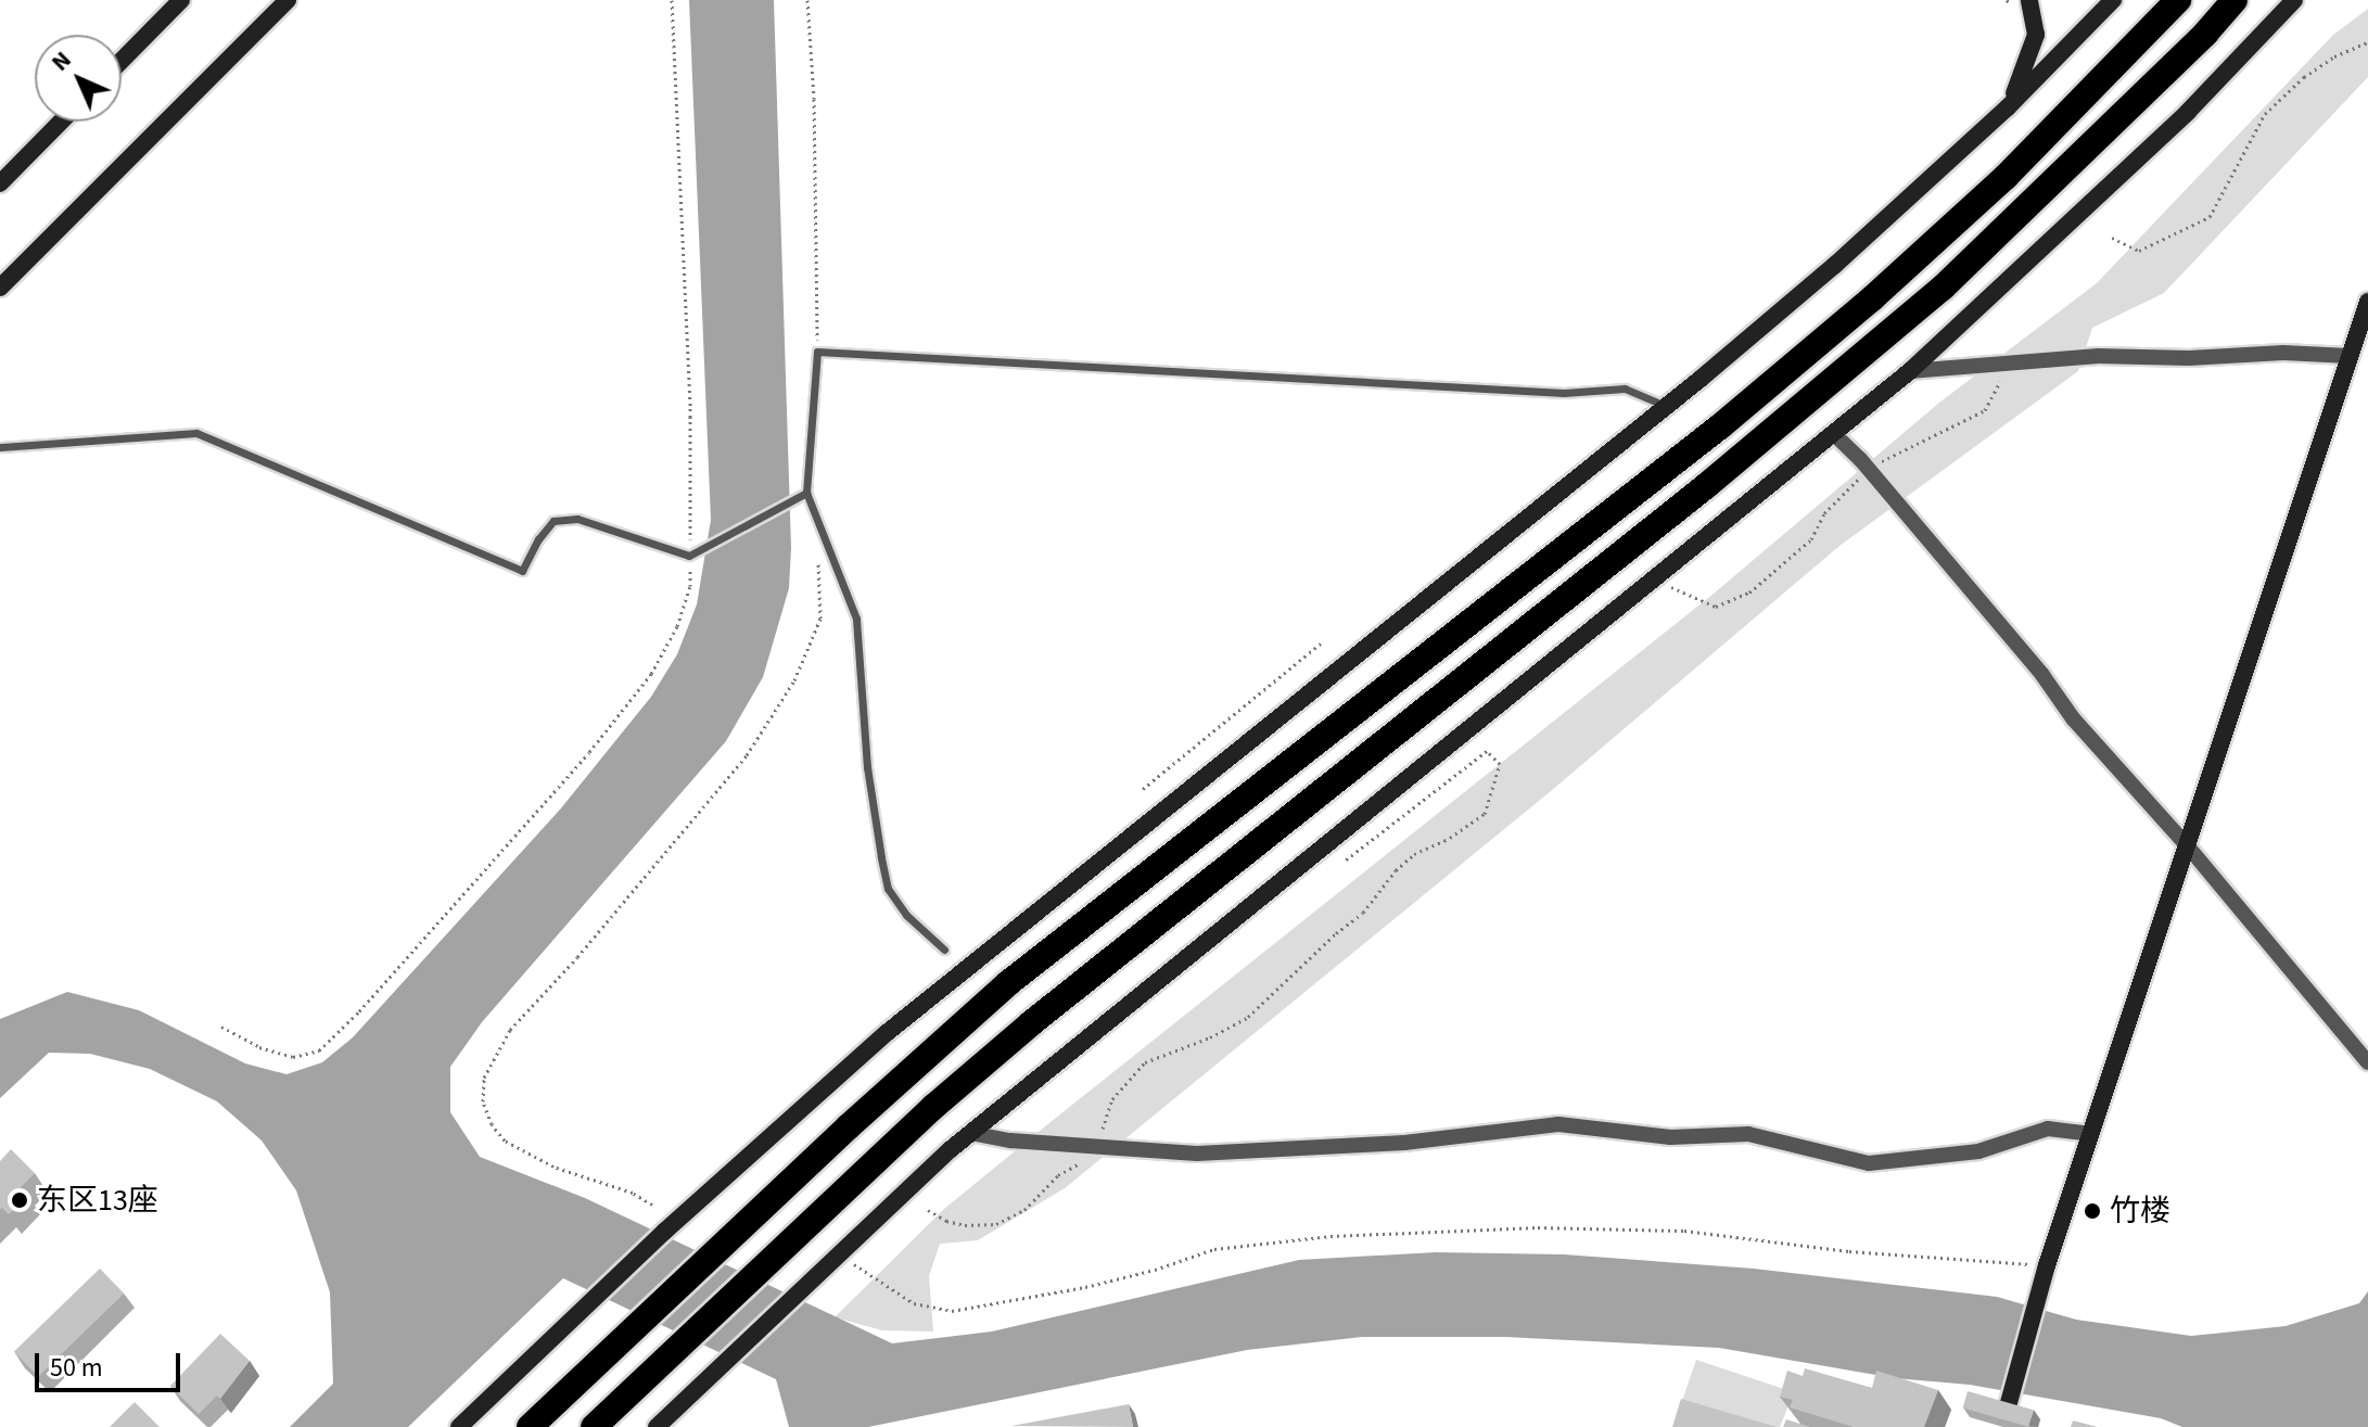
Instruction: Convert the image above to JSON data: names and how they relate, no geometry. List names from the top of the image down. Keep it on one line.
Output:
{"places":["东区13座","竹楼"],"scale_bar":"50 m","north":"top left"}
